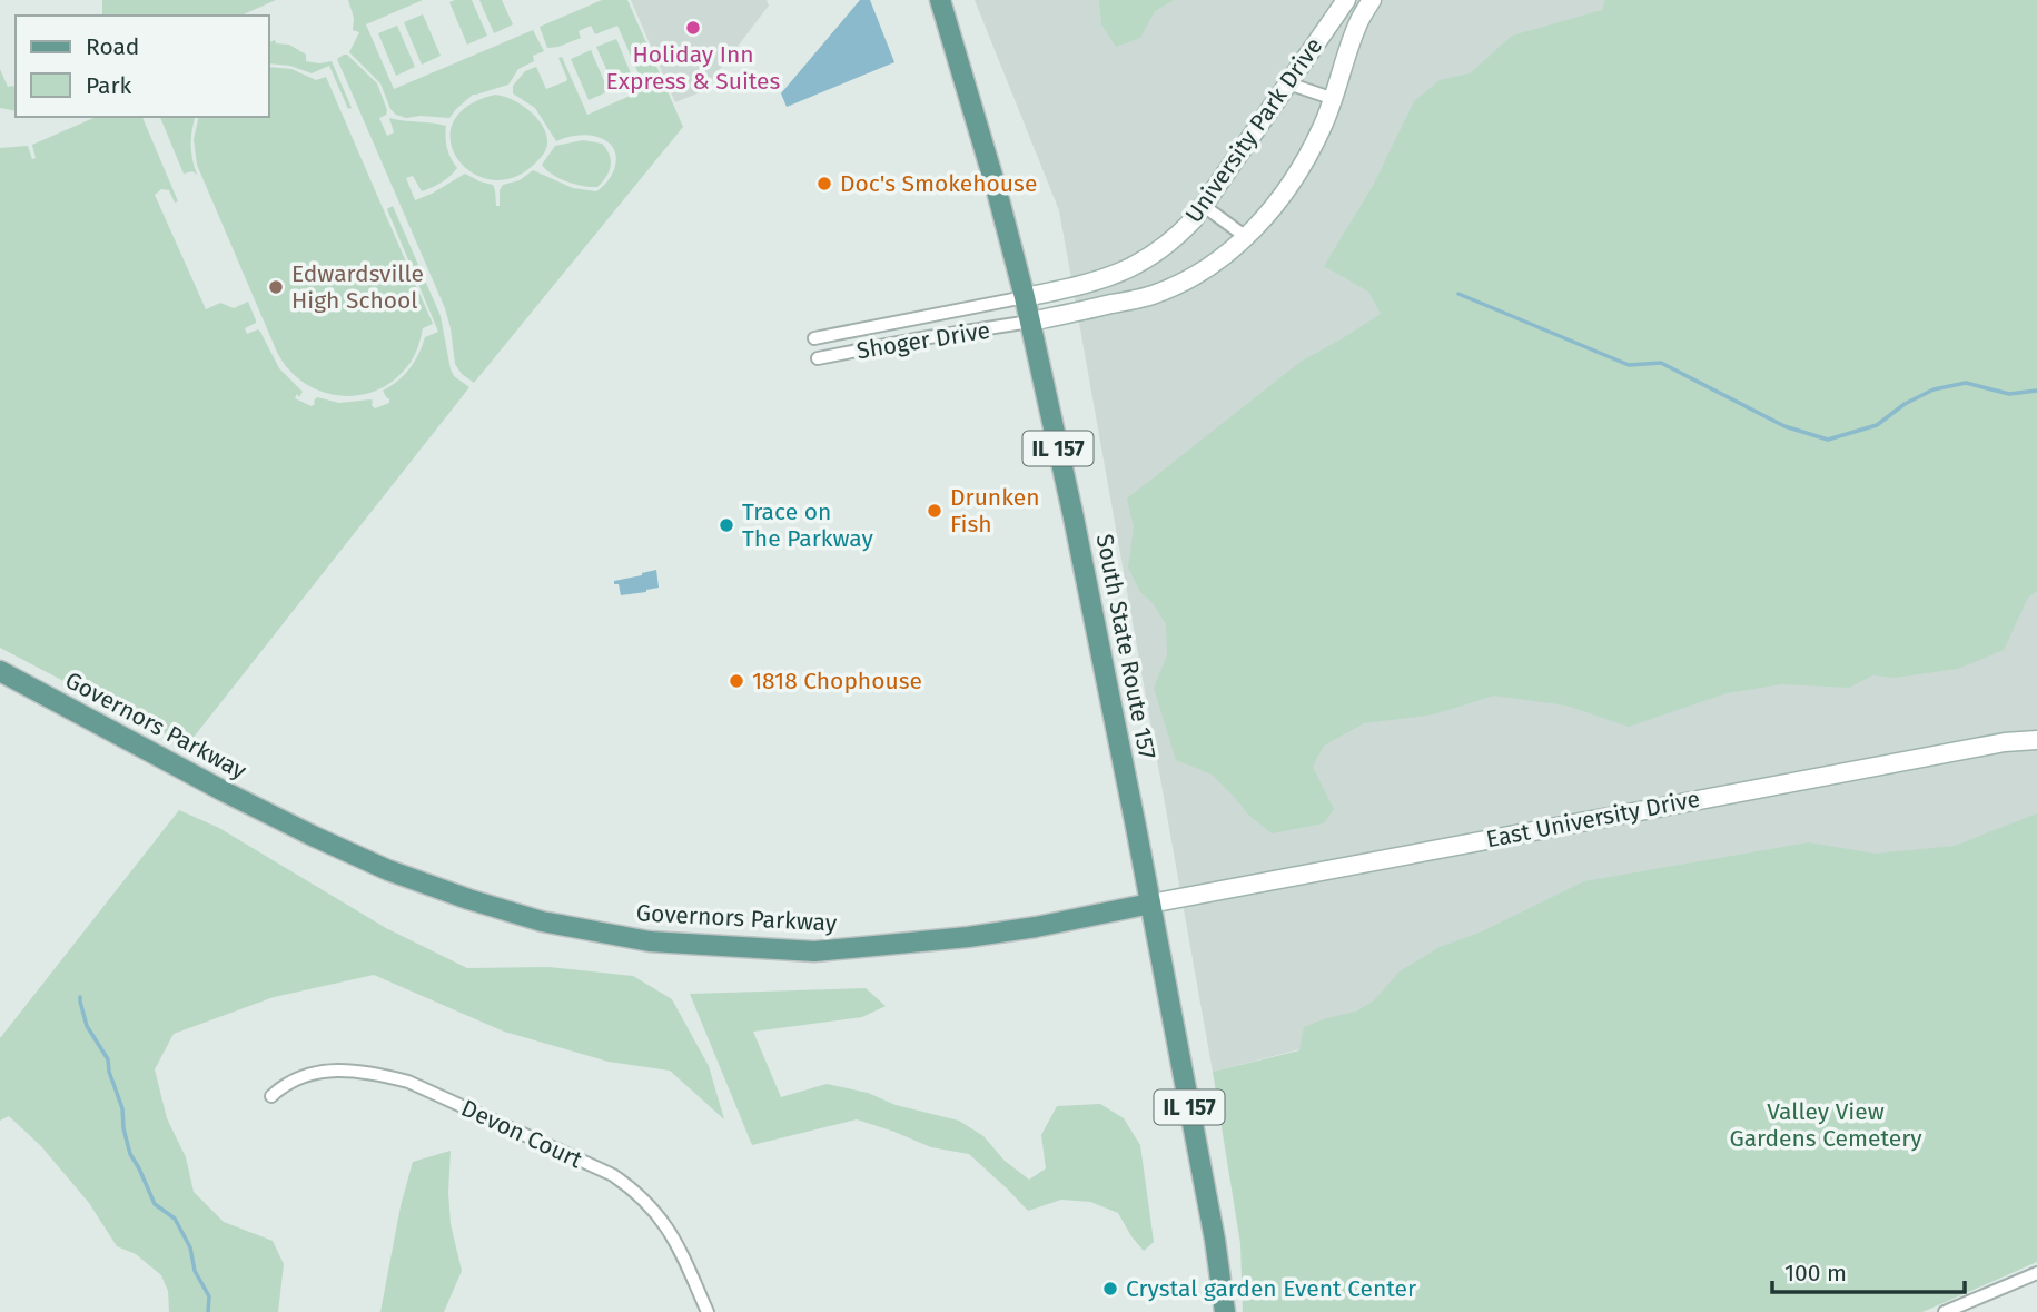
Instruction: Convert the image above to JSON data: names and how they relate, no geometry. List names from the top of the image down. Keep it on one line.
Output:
{"streets":{"main road":["IL 157","South State Route 157","Governors Parkway"],"street":["University Park Drive","Shoger Drive","East University Drive","Devon Court"]},"crossings":[["University Park Drive","Shoger Drive"],["University Park Drive","South State Route 157"],["Shoger Drive","South State Route 157"],["South State Route 157","Governors Parkway"],["South State Route 157","East University Drive"],["Governors Parkway","East University Drive"]],"parks":["Valley View Gardens Cemetery"],"places":["Holiday Inn Express & Suites","Doc's Smokehouse","Edwardsville High School","Drunken Fish","Trace on The Parkway","1818 Chophouse","Crystal garden Event Center"],"legend":["Road","Park"],"scale_bar":"100 m"}
